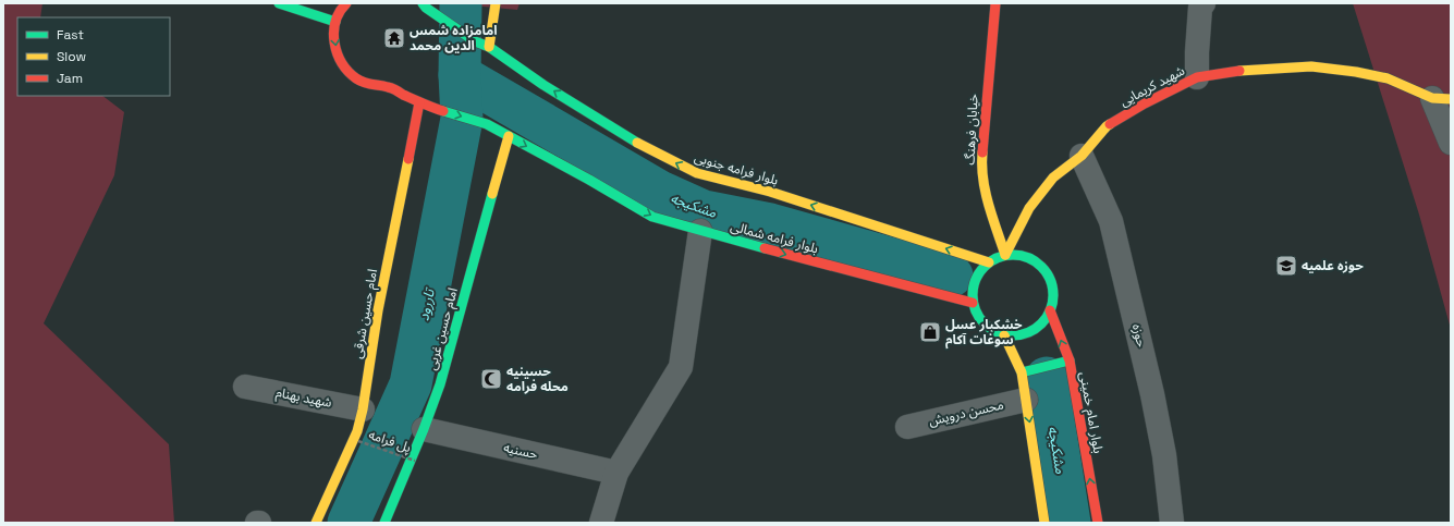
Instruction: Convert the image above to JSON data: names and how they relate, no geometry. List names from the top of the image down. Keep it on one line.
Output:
{"streets":{"street":["شهید کریمایی","خیابان فرهنگ","بلوار فرامه جنوبی","بلوار فرامه شمالی","امام حسین شرقی","امام حسین غربی","حوزه","شهید بهنام","محسن درویش","بلوار امام خمینی","حسنیه"],"path":["پل فرامه"]},"crossings":[["شهید کریمایی","خیابان فرهنگ"],["شهید کریمایی","بلوار فرامه جنوبی"],["شهید کریمایی","بلوار فرامه شمالی"],["شهید کریمایی","حوزه"],["شهید کریمایی","بلوار امام خمینی"],["خیابان فرهنگ","بلوار فرامه جنوبی"],["خیابان فرهنگ","بلوار فرامه شمالی"],["خیابان فرهنگ","بلوار امام خمینی"],["بلوار فرامه جنوبی","بلوار فرامه شمالی"],["بلوار فرامه جنوبی","بلوار امام خمینی"],["بلوار فرامه شمالی","امام حسین شرقی"],["بلوار فرامه شمالی","امام حسین غربی"],["بلوار فرامه شمالی","بلوار امام خمینی"],["امام حسین شرقی","شهید بهنام"],["امام حسین غربی","حسنیه"]],"one_way":["بلوار فرامه جنوبی","بلوار فرامه شمالی"],"water":["مشکیجه","تاررود"],"places":{"temple":["امامزاده شمس الدین محمد"],"school or university":["حوزه علمیه"],"shop":["خشکبار عسل سوغات آکام"],"mosque":["حسینیه محله فرامه"]},"legend":["Fast","Slow","Jam"]}
